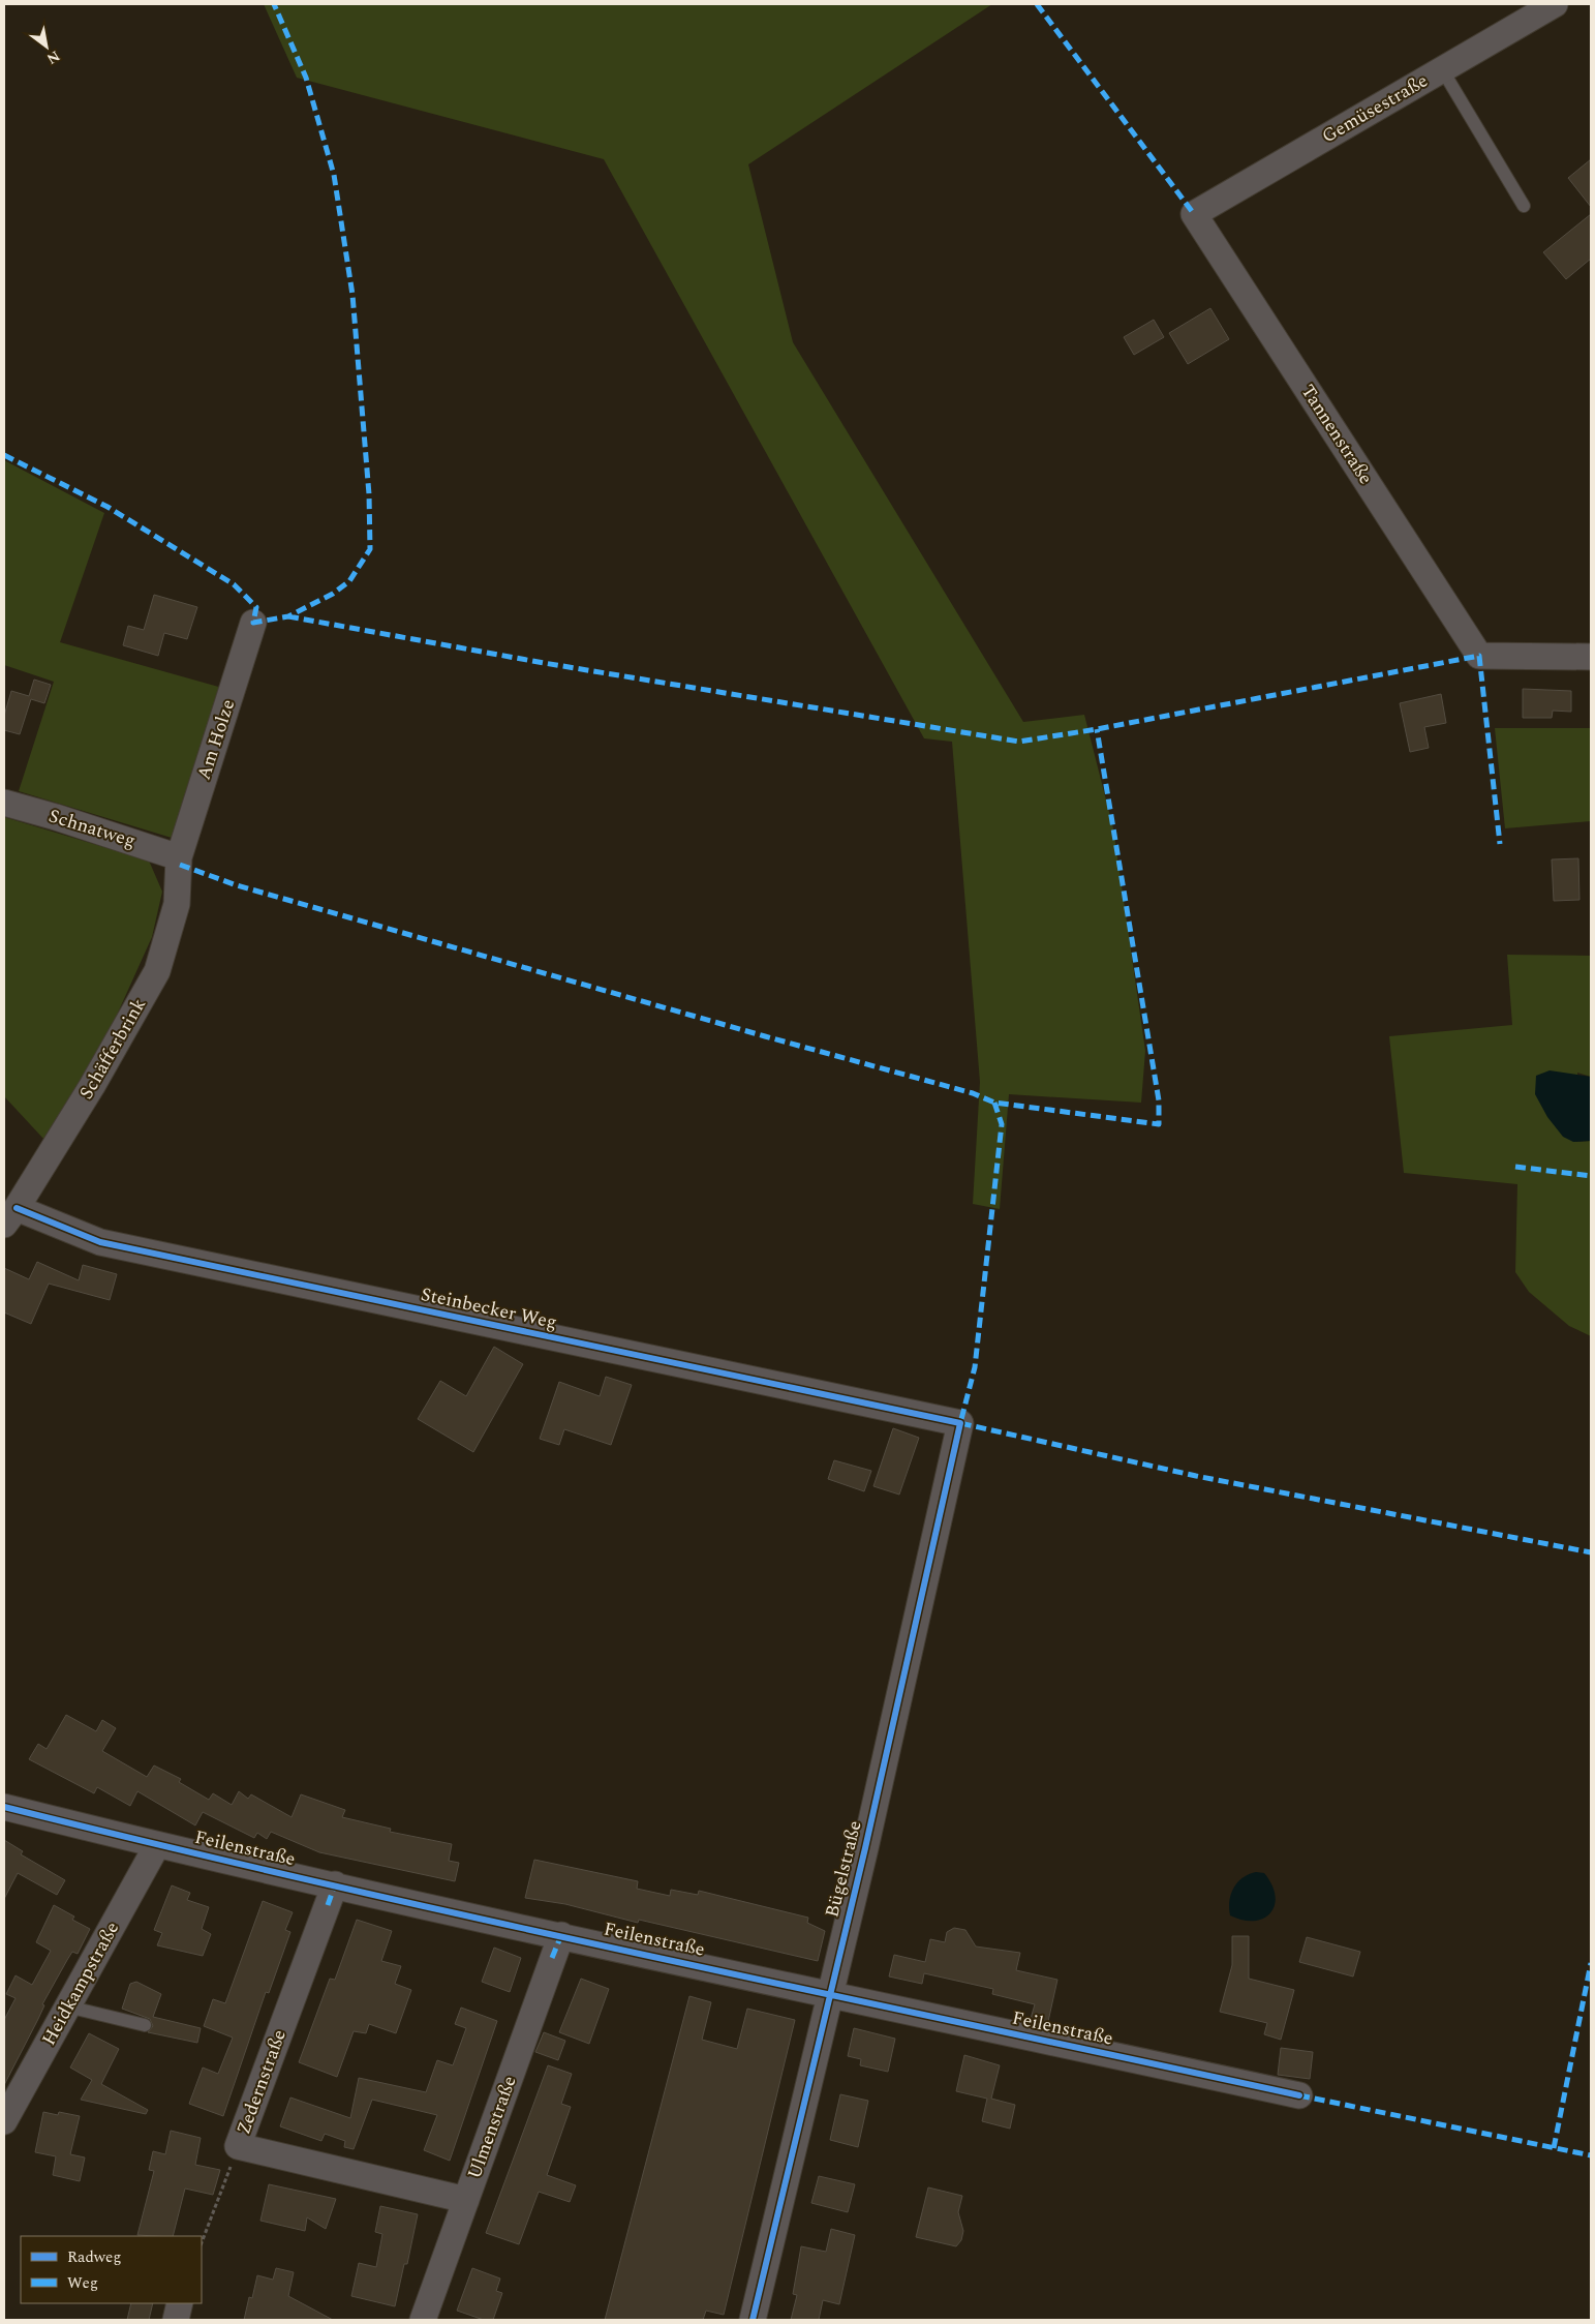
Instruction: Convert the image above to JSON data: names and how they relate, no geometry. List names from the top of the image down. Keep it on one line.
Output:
{"streets":{"street":["Gemüsestraße","Tannenstraße","Am Holze","Schnatweg","Schäfferbrink","Steinbecker Weg","Feilenstraße","Bügelstraße","Heidkampstraße","Zedernstraße","Ulmenstraße"]},"crossings":[["Gemüsestraße","Tannenstraße"],["Am Holze","Schnatweg"],["Am Holze","Schäfferbrink"],["Schnatweg","Schäfferbrink"],["Schäfferbrink","Steinbecker Weg"],["Steinbecker Weg","Bügelstraße"],["Feilenstraße","Bügelstraße"],["Feilenstraße","Heidkampstraße"],["Feilenstraße","Zedernstraße"],["Feilenstraße","Ulmenstraße"],["Zedernstraße","Ulmenstraße"]],"legend":["Radweg","Weg"],"north":"bottom right"}
